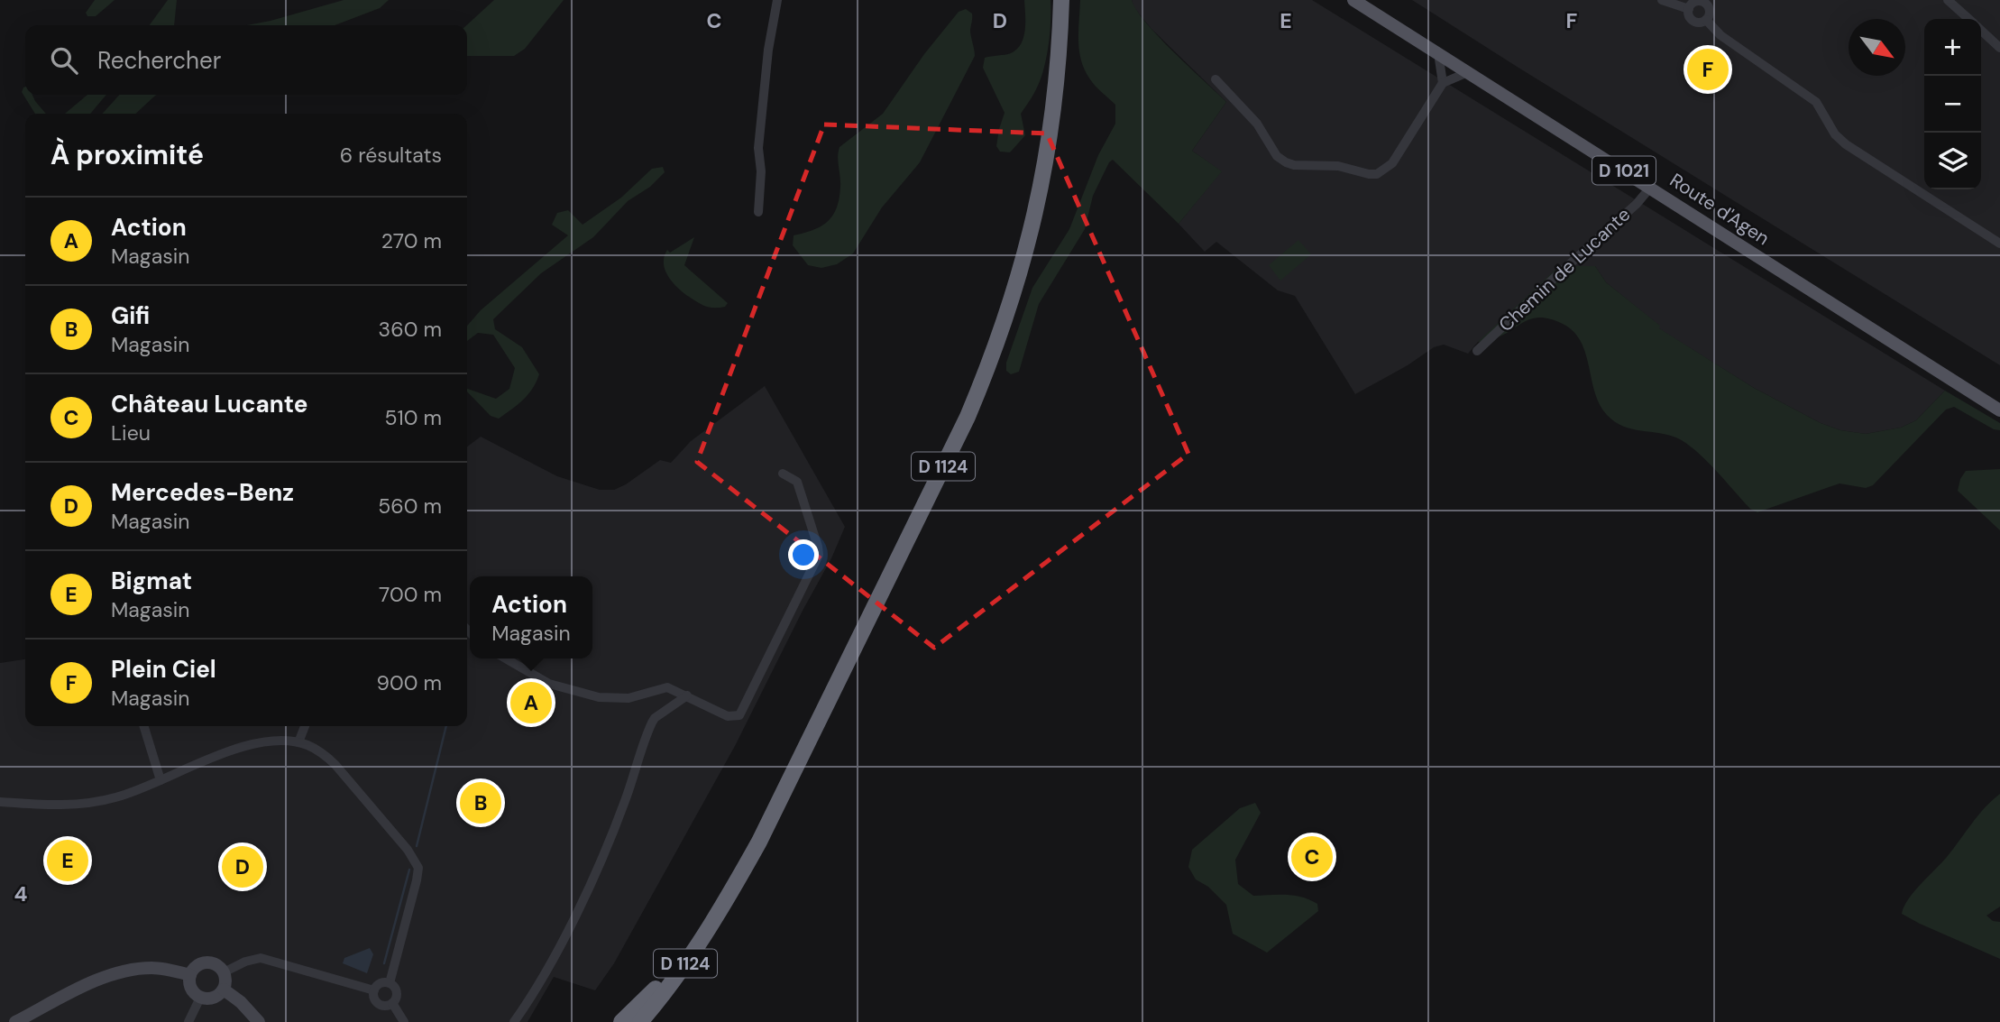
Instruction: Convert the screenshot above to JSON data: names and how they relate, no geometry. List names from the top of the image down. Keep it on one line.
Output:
{"streets":{"highway":["D 1124"],"main road":["D 1021","Route d'Agen"],"street":["Chemin de Lucante"]},"crossings":[["Route d'Agen","Chemin de Lucante"]],"north":"bottom right","page":{"map_buttons":["+","−"],"search":"Rechercher","pins":["F","A","B","C","E","D"],"heading":["À proximité","6 résultats"],"list":[{"mark":"A","name":"Action","note":"Magasin","value":"270 m"},{"mark":"B","name":"Gifi","note":"Magasin","value":"360 m"},{"mark":"C","name":"Château Lucante","note":"Lieu","value":"510 m"},{"mark":"D","name":"Mercedes-Benz","note":"Magasin","value":"560 m"},{"mark":"E","name":"Bigmat","note":"Magasin","value":"700 m"},{"mark":"F","name":"Plein Ciel","note":"Magasin","value":"900 m"}],"popup":["Action","Magasin"]},"grid":{"columns":["C","D","E","F"],"rows":["4"]}}
